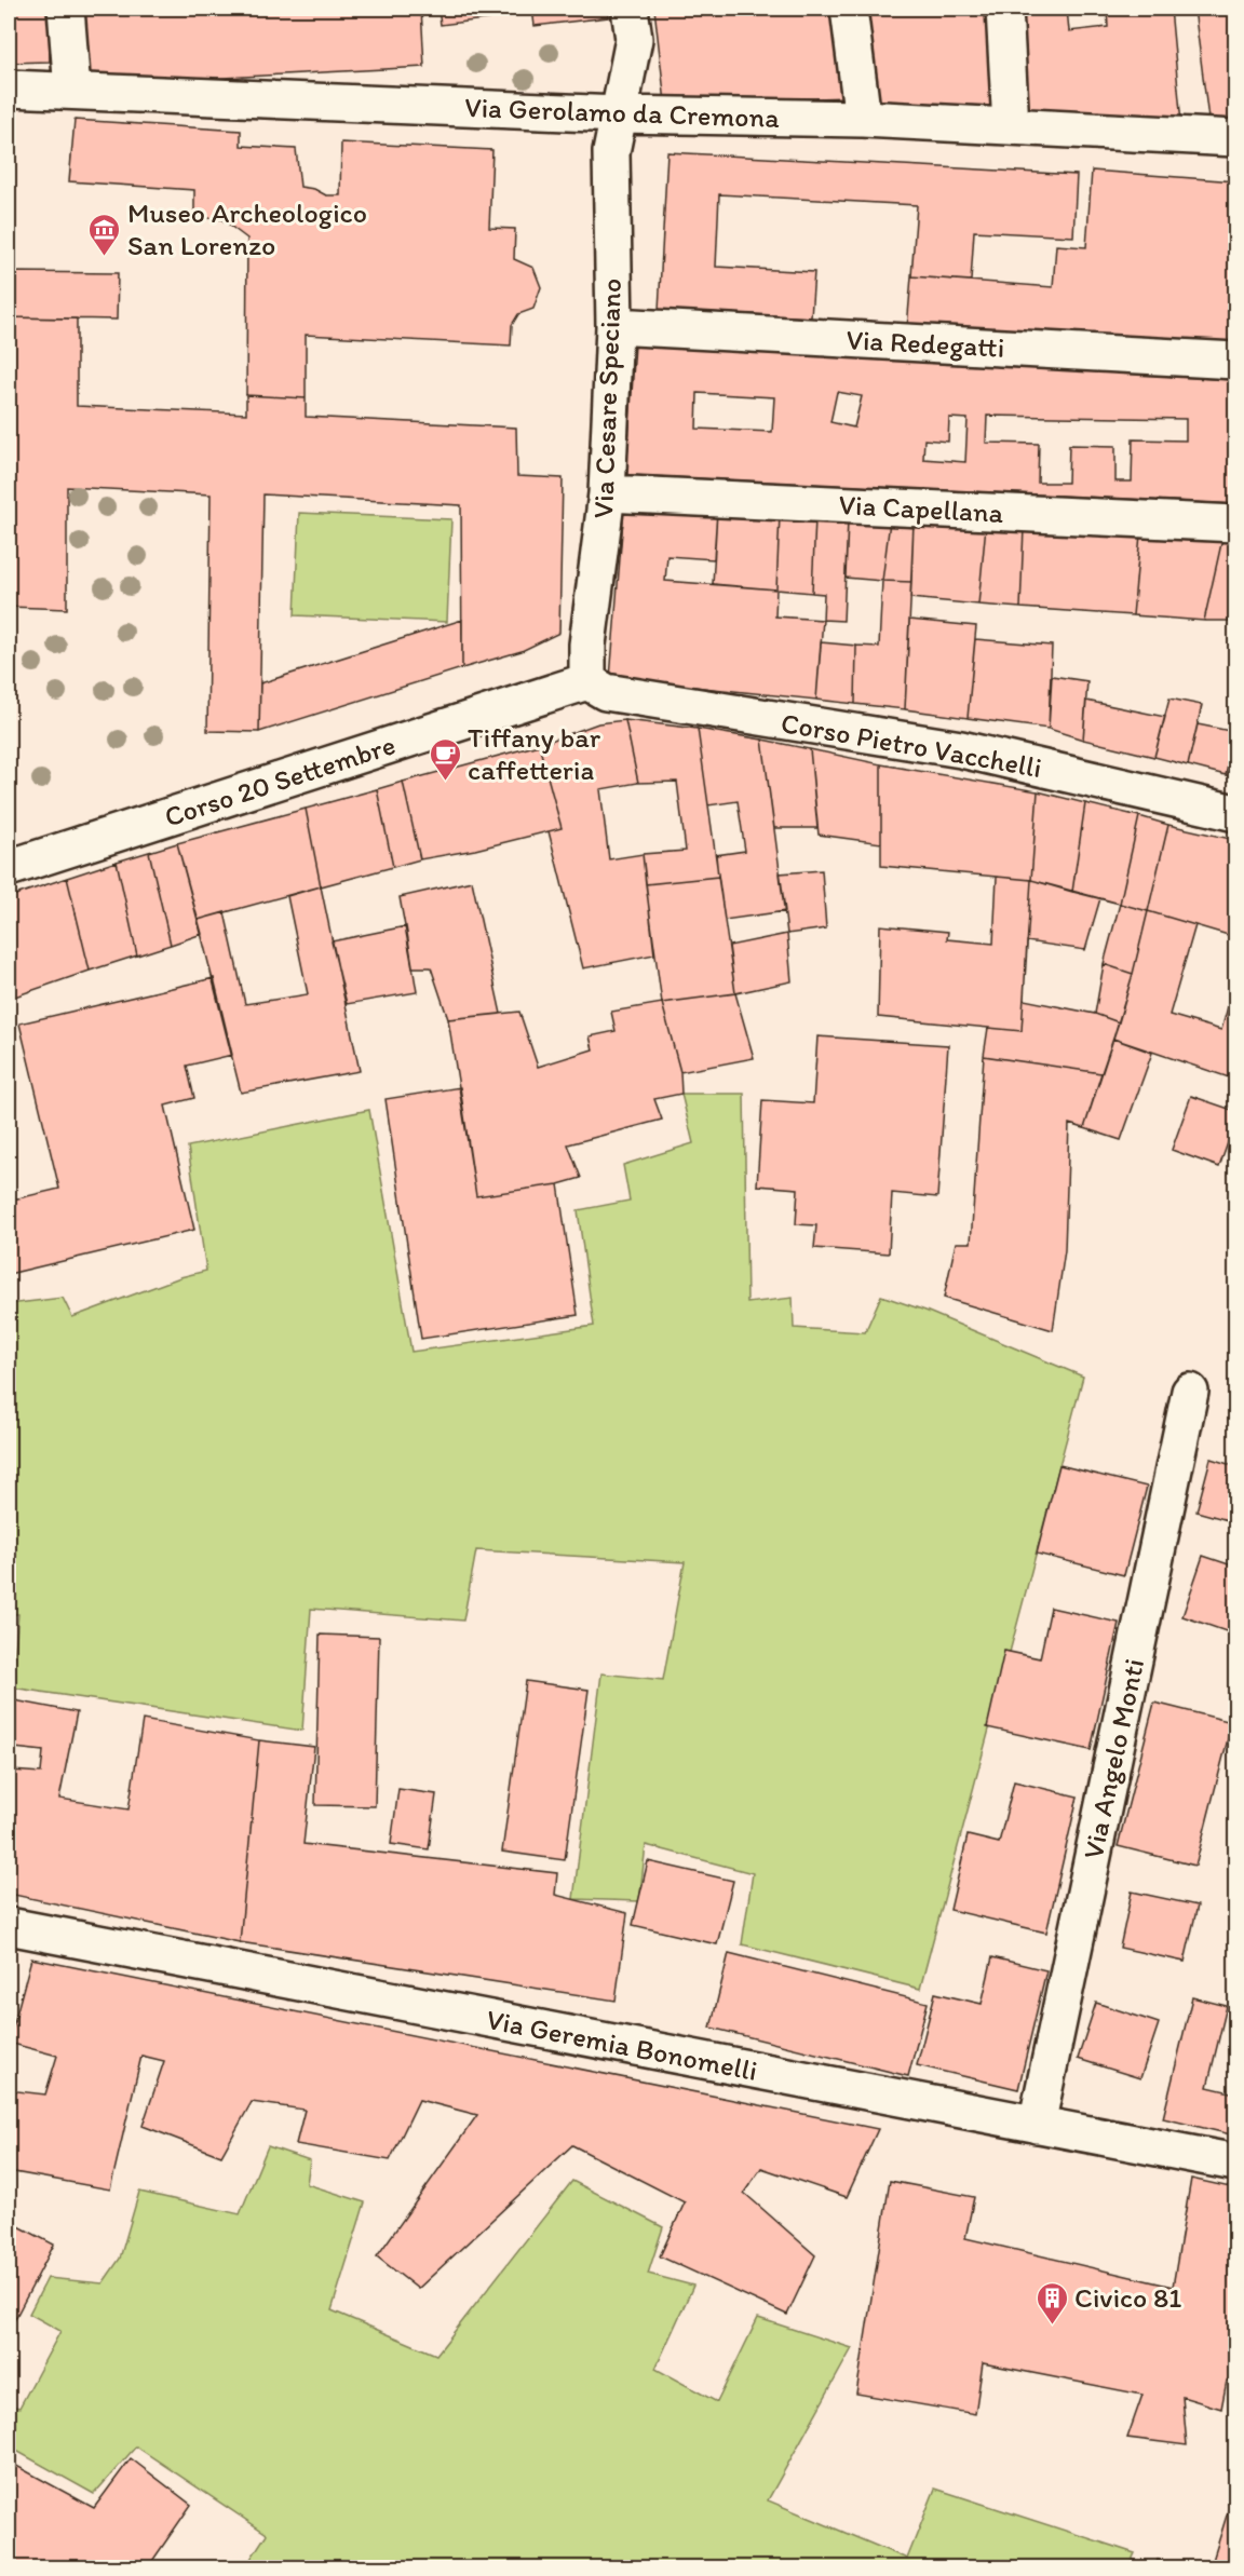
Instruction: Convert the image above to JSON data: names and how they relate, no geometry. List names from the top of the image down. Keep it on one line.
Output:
{"streets":{"street":["Via Gerolamo da Cremona","Via Redegatti","Via Cesare Speciano","Via Capellana","Corso Pietro Vacchelli","Corso 20 Settembre","Via Angelo Monti","Via Geremia Bonomelli"]},"crossings":[["Via Gerolamo da Cremona","Via Cesare Speciano"],["Via Redegatti","Via Cesare Speciano"],["Via Cesare Speciano","Via Capellana"],["Via Cesare Speciano","Corso Pietro Vacchelli"],["Via Cesare Speciano","Corso 20 Settembre"],["Corso Pietro Vacchelli","Corso 20 Settembre"],["Via Angelo Monti","Via Geremia Bonomelli"]],"places":{"museum":["Museo Archeologico San Lorenzo"],"cafe":["Tiffany bar caffetteria"],"building":["Civico 81"]}}
